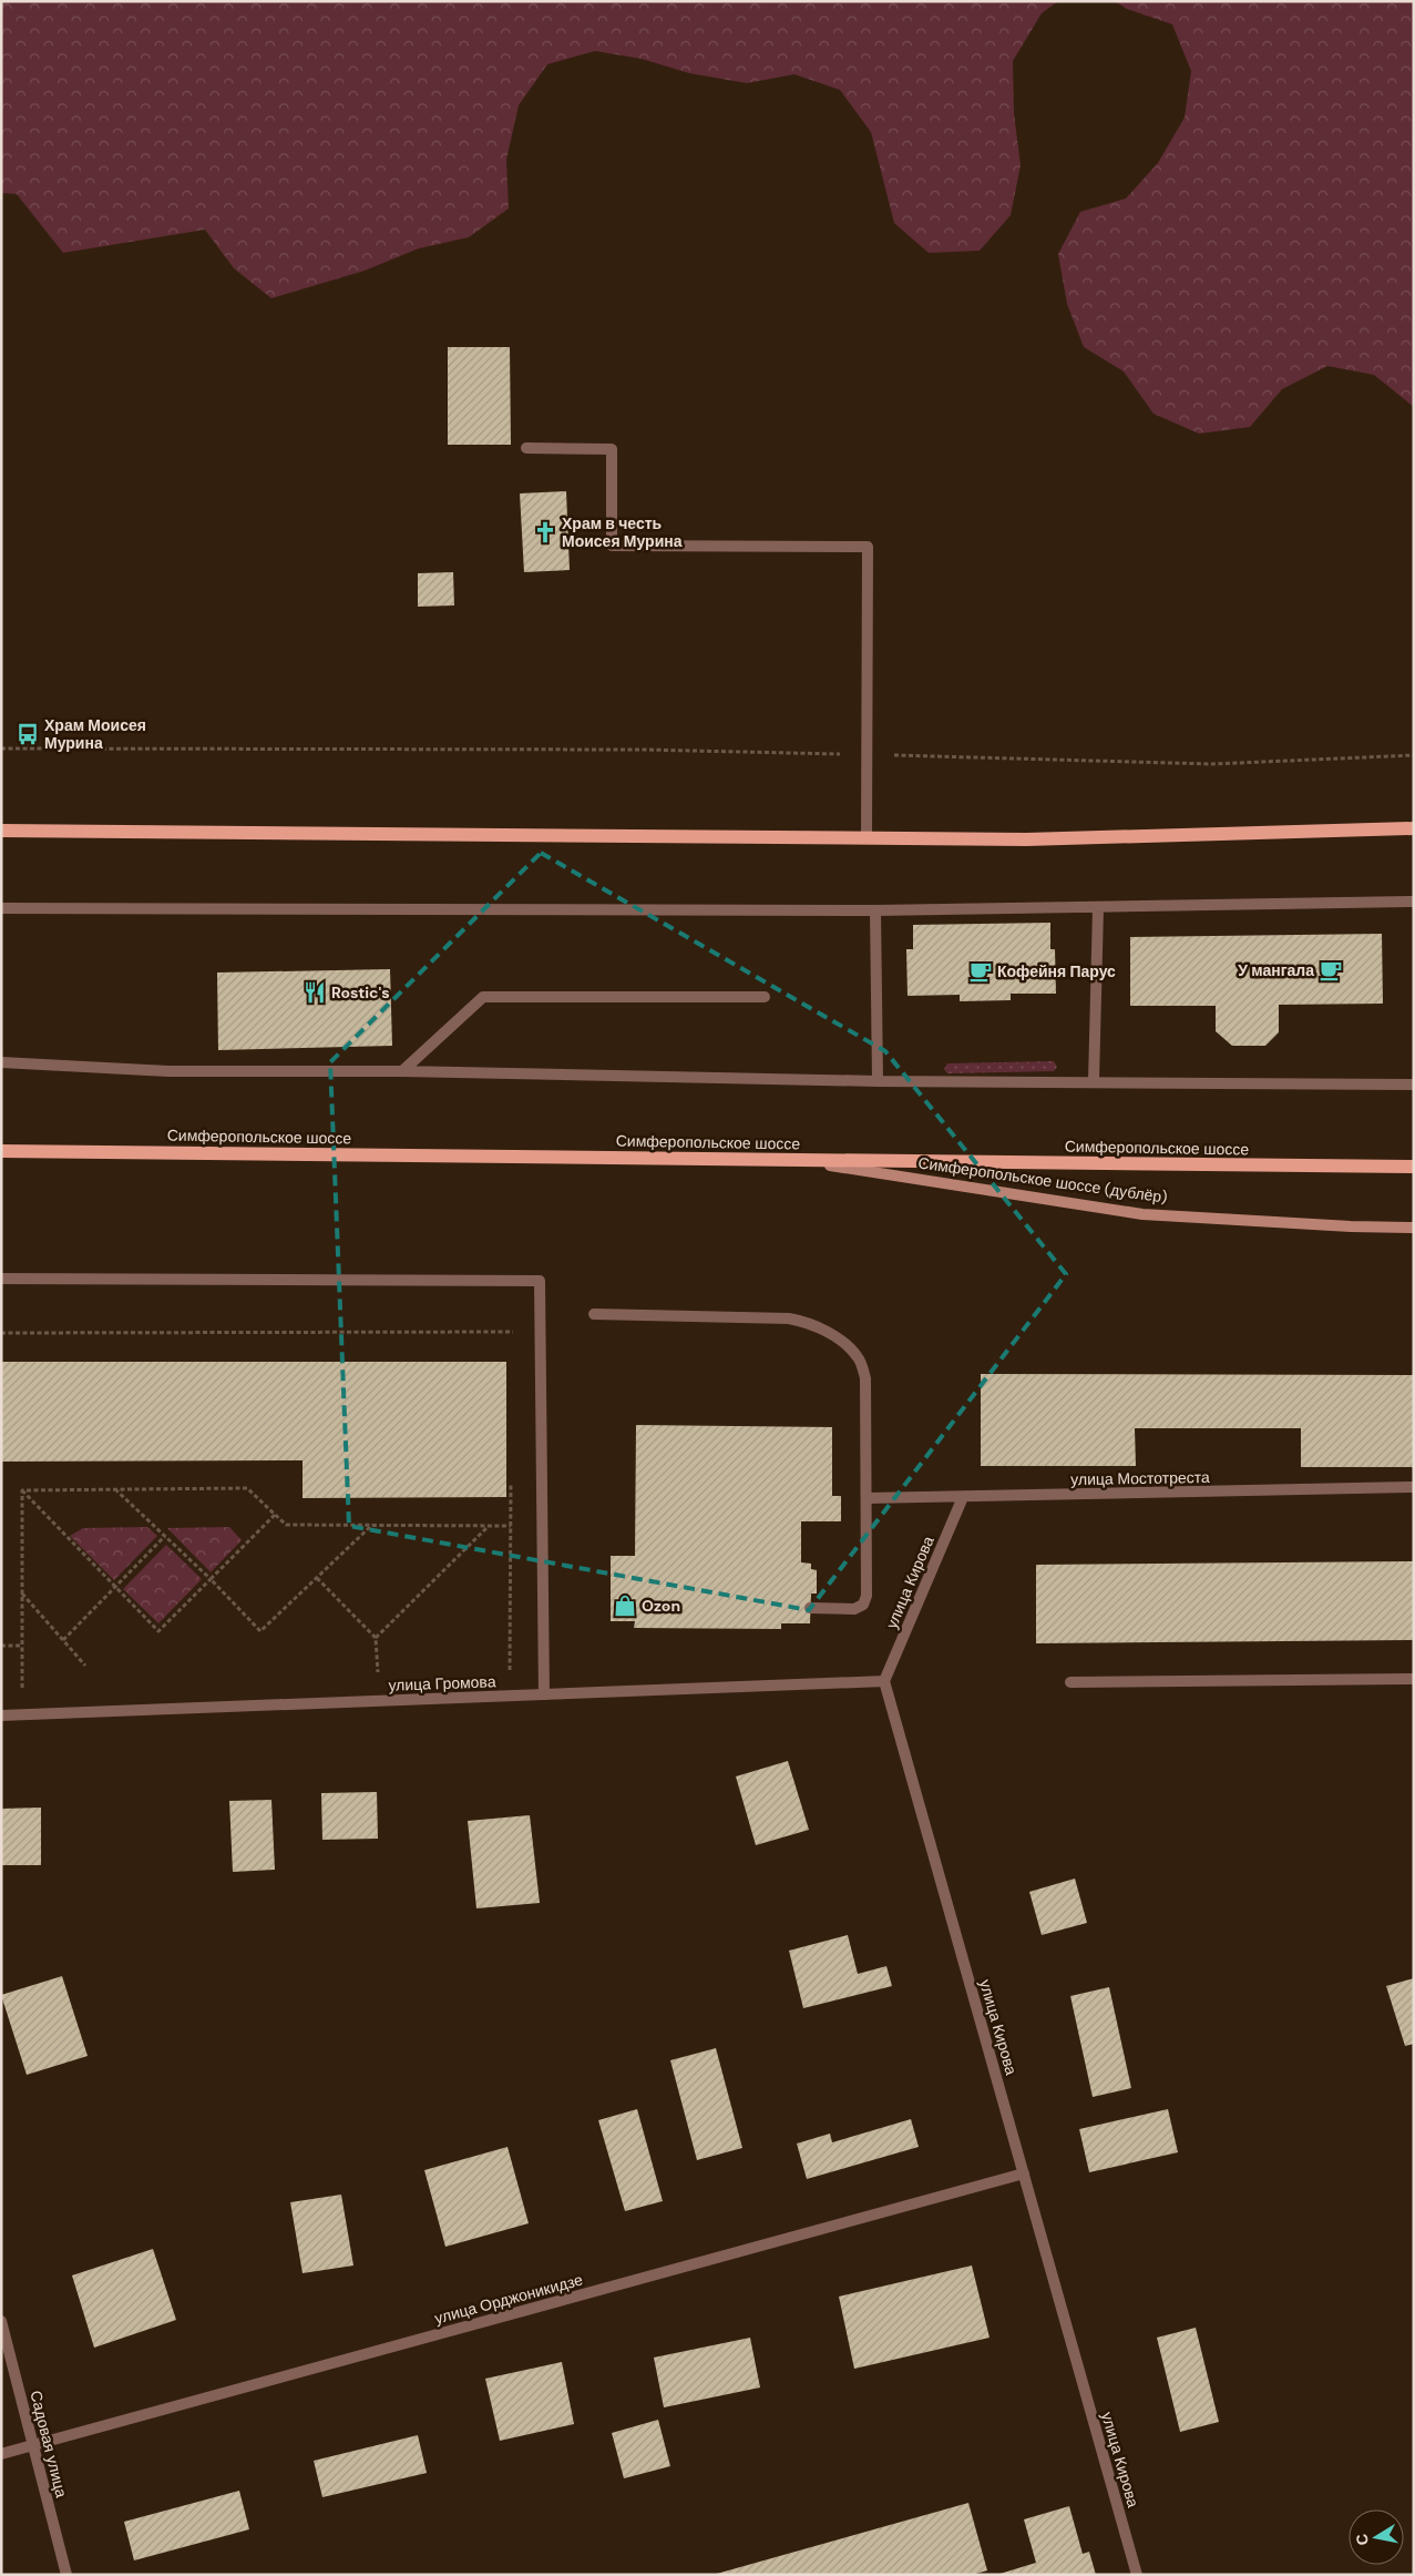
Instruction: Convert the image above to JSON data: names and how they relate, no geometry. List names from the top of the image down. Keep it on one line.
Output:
{"streets":{"main road":["Симферопольское шоссе","Симферопольское шоссе (дублёр)"],"street":["улица Мостотреста","улица Кирова","улица Громова","улица Орджоникидзе","Садовая улица"]},"crossings":[["Симферопольское шоссе","Симферопольское шоссе (дублёр)"],["улица Мостотреста","улица Кирова"],["улица Кирова","улица Громова"],["улица Кирова","улица Орджоникидзе"],["улица Орджоникидзе","Садовая улица"]],"places":{"church":["Храм в честь Моисея Мурина"],"bus stop":["Храм Моисея Мурина"],"cafe":["У мангала","Кофейня Парус"],"restaurant":["Rostic's"],"shop":["Ozon"]},"north":"left"}
